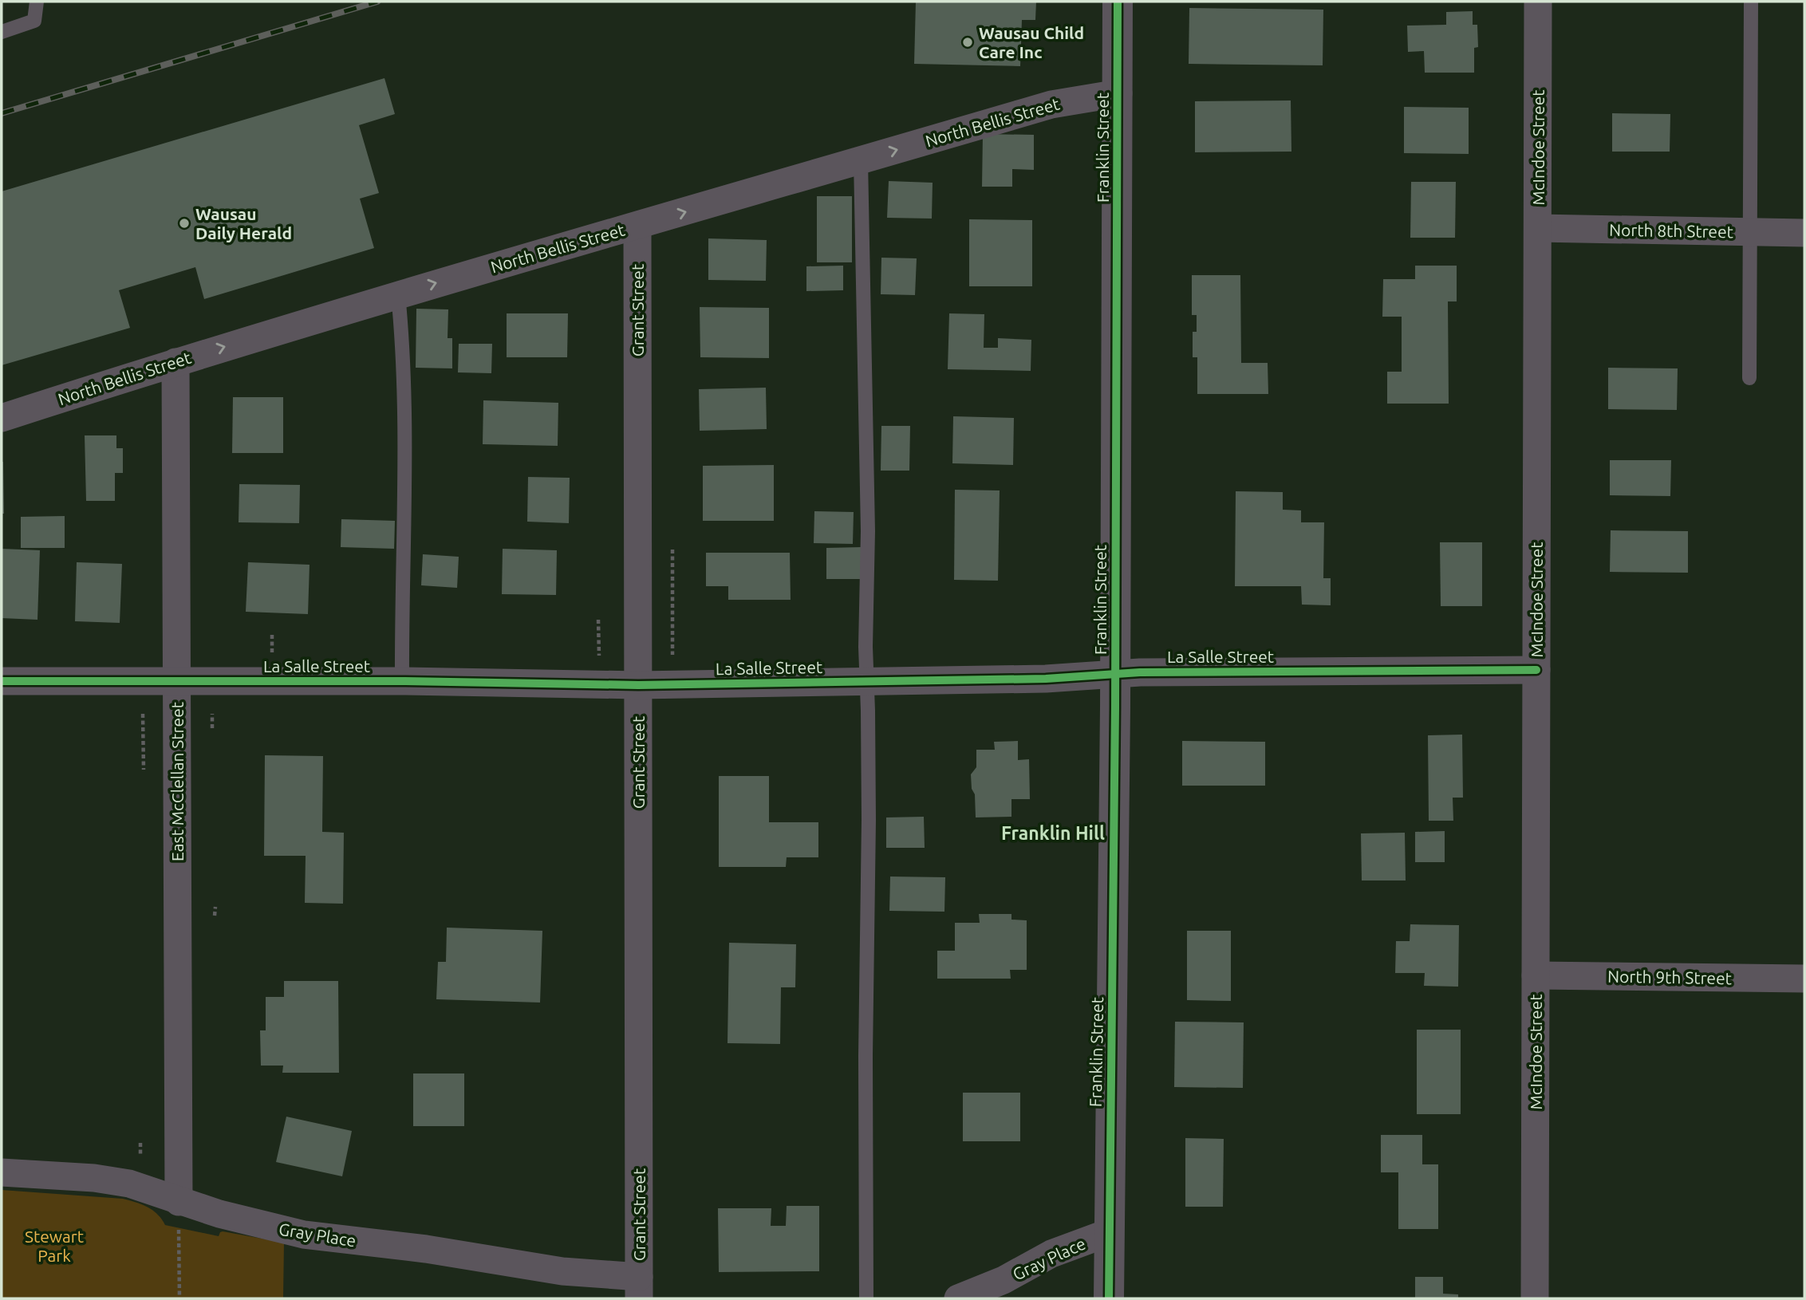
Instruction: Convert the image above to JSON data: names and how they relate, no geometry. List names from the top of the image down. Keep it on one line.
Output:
{"streets":{"street":["North Bellis Street","Franklin Street","McIndoe Street","North 8th Street","Grant Street","La Salle Street","East McClellan Street","North 9th Street","Gray Place"]},"crossings":[["North Bellis Street","Franklin Street"],["North Bellis Street","Grant Street"],["North Bellis Street","East McClellan Street"],["Franklin Street","La Salle Street"],["Franklin Street","Gray Place"],["McIndoe Street","North 8th Street"],["McIndoe Street","La Salle Street"],["McIndoe Street","North 9th Street"],["Grant Street","La Salle Street"],["Grant Street","Gray Place"],["La Salle Street","East McClellan Street"],["East McClellan Street","Gray Place"]],"one_way":["North Bellis Street"],"districts":["Franklin Hill"],"parks":["Stewart Park"],"places":["Wausau Child Care Inc","Wausau Daily Herald"]}
